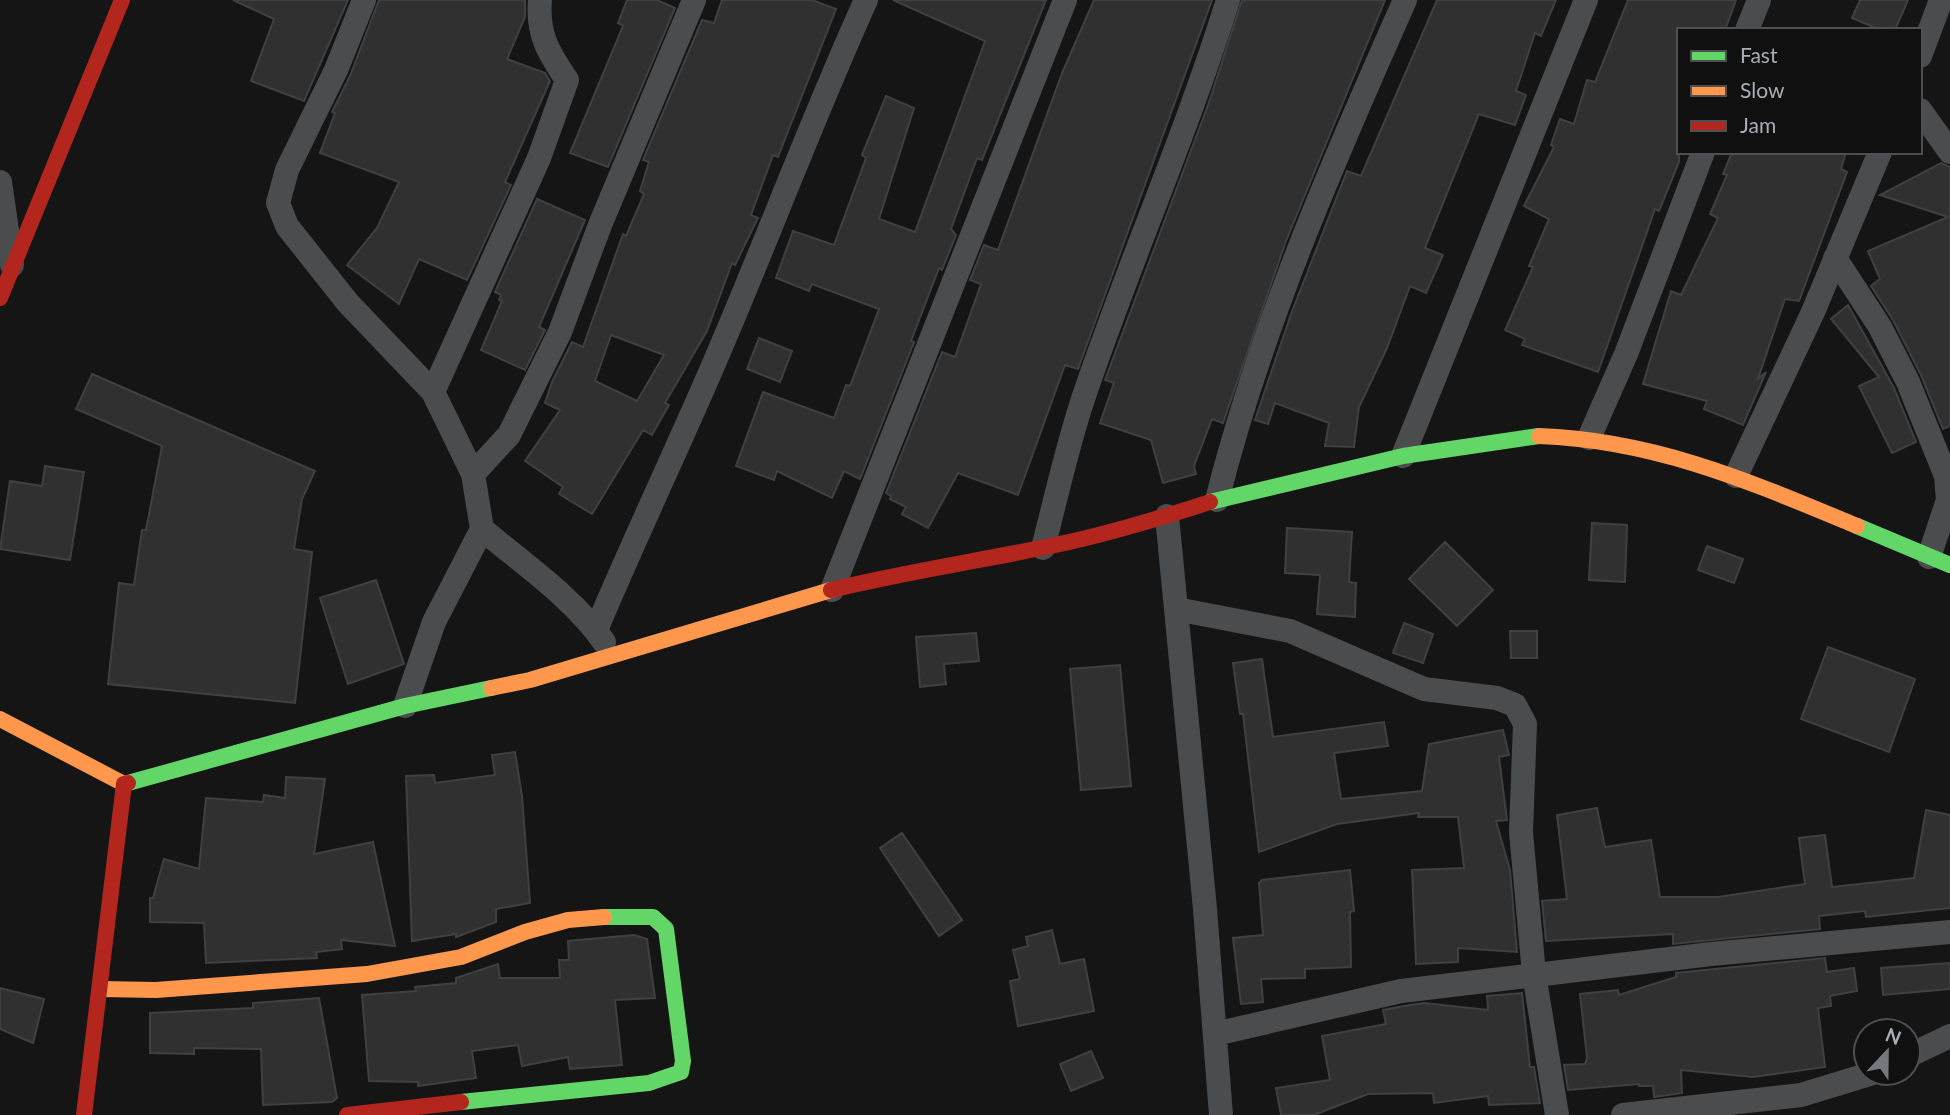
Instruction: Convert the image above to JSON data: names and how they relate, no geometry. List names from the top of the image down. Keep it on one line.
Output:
{"legend":["Fast","Slow","Jam"],"north":"top"}
